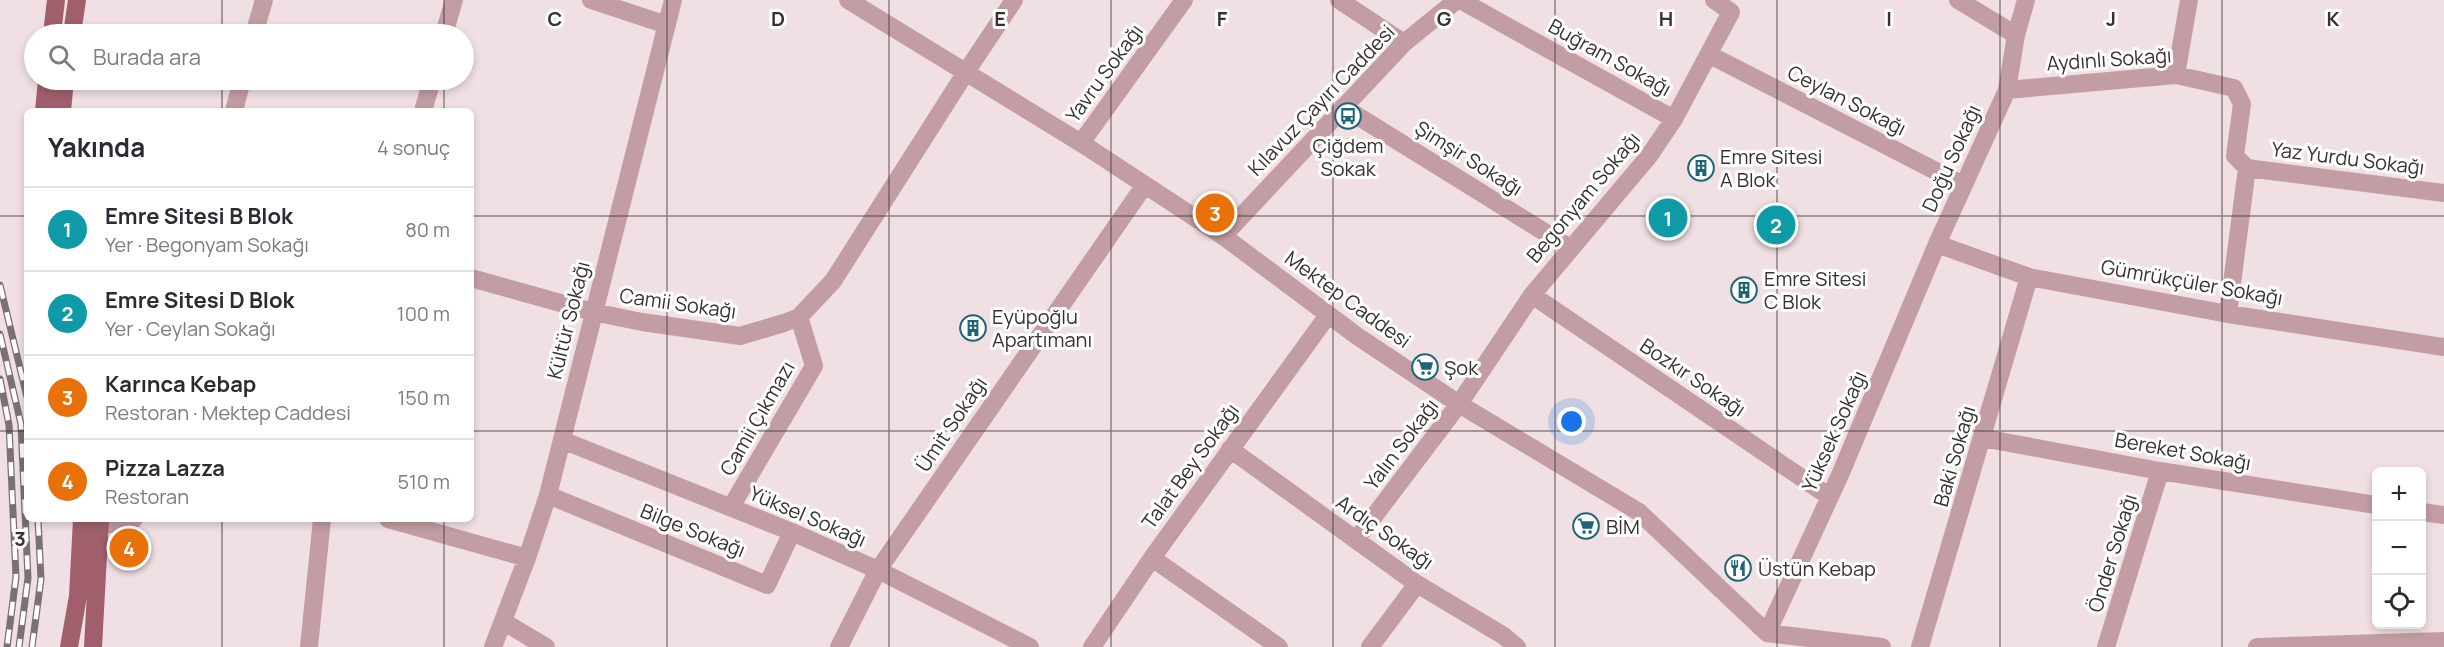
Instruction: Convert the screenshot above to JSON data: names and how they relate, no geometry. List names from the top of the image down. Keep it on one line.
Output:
{"streets":{"street":["Buğram Sokağı","Aydınlı Sokağı","Yavru Sokağı","Kılavuz Çayırı Caddesi","Ceylan Sokağı","Şimşir Sokağı","Doğu Sokağı","Yaz Yurdu Sokağı","Begonyam Sokağı","Gümrükçüler Sokağı","Mektep Caddesi","Camii Sokağı","Kültür Sokağı","Bozkır Sokağı","Camii Çıkmazı","Ümit Sokağı","Yüksek Sokağı","Yalın Sokağı","Bereket Sokağı","Baki Sokağı","Talat Bey Sokağı","Yüksel Sokağı","Bilge Sokağı","Ardıç Sokağı","Önder Sokağı"]},"crossings":[["Buğram Sokağı","Kılavuz Çayırı Caddesi"],["Buğram Sokağı","Begonyam Sokağı"],["Aydınlı Sokağı","Doğu Sokağı"],["Aydınlı Sokağı","Yaz Yurdu Sokağı"],["Yavru Sokağı","Mektep Caddesi"],["Kılavuz Çayırı Caddesi","Şimşir Sokağı"],["Kılavuz Çayırı Caddesi","Mektep Caddesi"],["Ceylan Sokağı","Doğu Sokağı"],["Ceylan Sokağı","Begonyam Sokağı"],["Şimşir Sokağı","Begonyam Sokağı"],["Doğu Sokağı","Gümrükçüler Sokağı"],["Doğu Sokağı","Yüksek Sokağı"],["Begonyam Sokağı","Mektep Caddesi"],["Begonyam Sokağı","Bozkır Sokağı"],["Begonyam Sokağı","Yalın Sokağı"],["Gümrükçüler Sokağı","Yüksek Sokağı"],["Gümrükçüler Sokağı","Baki Sokağı"],["Mektep Caddesi","Camii Sokağı"],["Mektep Caddesi","Ümit Sokağı"],["Mektep Caddesi","Yüksek Sokağı"],["Mektep Caddesi","Yalın Sokağı"],["Mektep Caddesi","Talat Bey Sokağı"],["Camii Sokağı","Kültür Sokağı"],["Camii Sokağı","Camii Çıkmazı"],["Kültür Sokağı","Yüksel Sokağı"],["Kültür Sokağı","Bilge Sokağı"],["Bozkır Sokağı","Yüksek Sokağı"],["Camii Çıkmazı","Yüksel Sokağı"],["Ümit Sokağı","Yüksel Sokağı"],["Yalın Sokağı","Ardıç Sokağı"],["Bereket Sokağı","Baki Sokağı"],["Bereket Sokağı","Önder Sokağı"],["Talat Bey Sokağı","Ardıç Sokağı"],["Yüksel Sokağı","Bilge Sokağı"]],"places":{"bus stop":["Çiğdem Sokak"],"building":["Emre Sitesi A Blok","Emre Sitesi C Blok","Eyüpoğlu Apartımanı"],"supermarket":["Şok","BİM"],"restaurant":["Üstün Kebap"]},"page":{"search":"Burada ara","heading":["Yakında","4 sonuç"],"list":[{"mark":"1","name":"Emre Sitesi B Blok","note":"Yer · Begonyam Sokağı","value":"80 m"},{"mark":"2","name":"Emre Sitesi D Blok","note":"Yer · Ceylan Sokağı","value":"100 m"},{"mark":"3","name":"Karınca Kebap","note":"Restoran · Mektep Caddesi","value":"150 m"},{"mark":"4","name":"Pizza Lazza","note":"Restoran","value":"510 m"}],"pins":["3","1","2","4"],"map_buttons":["+","−"]},"grid":{"columns":["C","D","E","F","G","H","I","J","K"],"rows":["3"]}}
